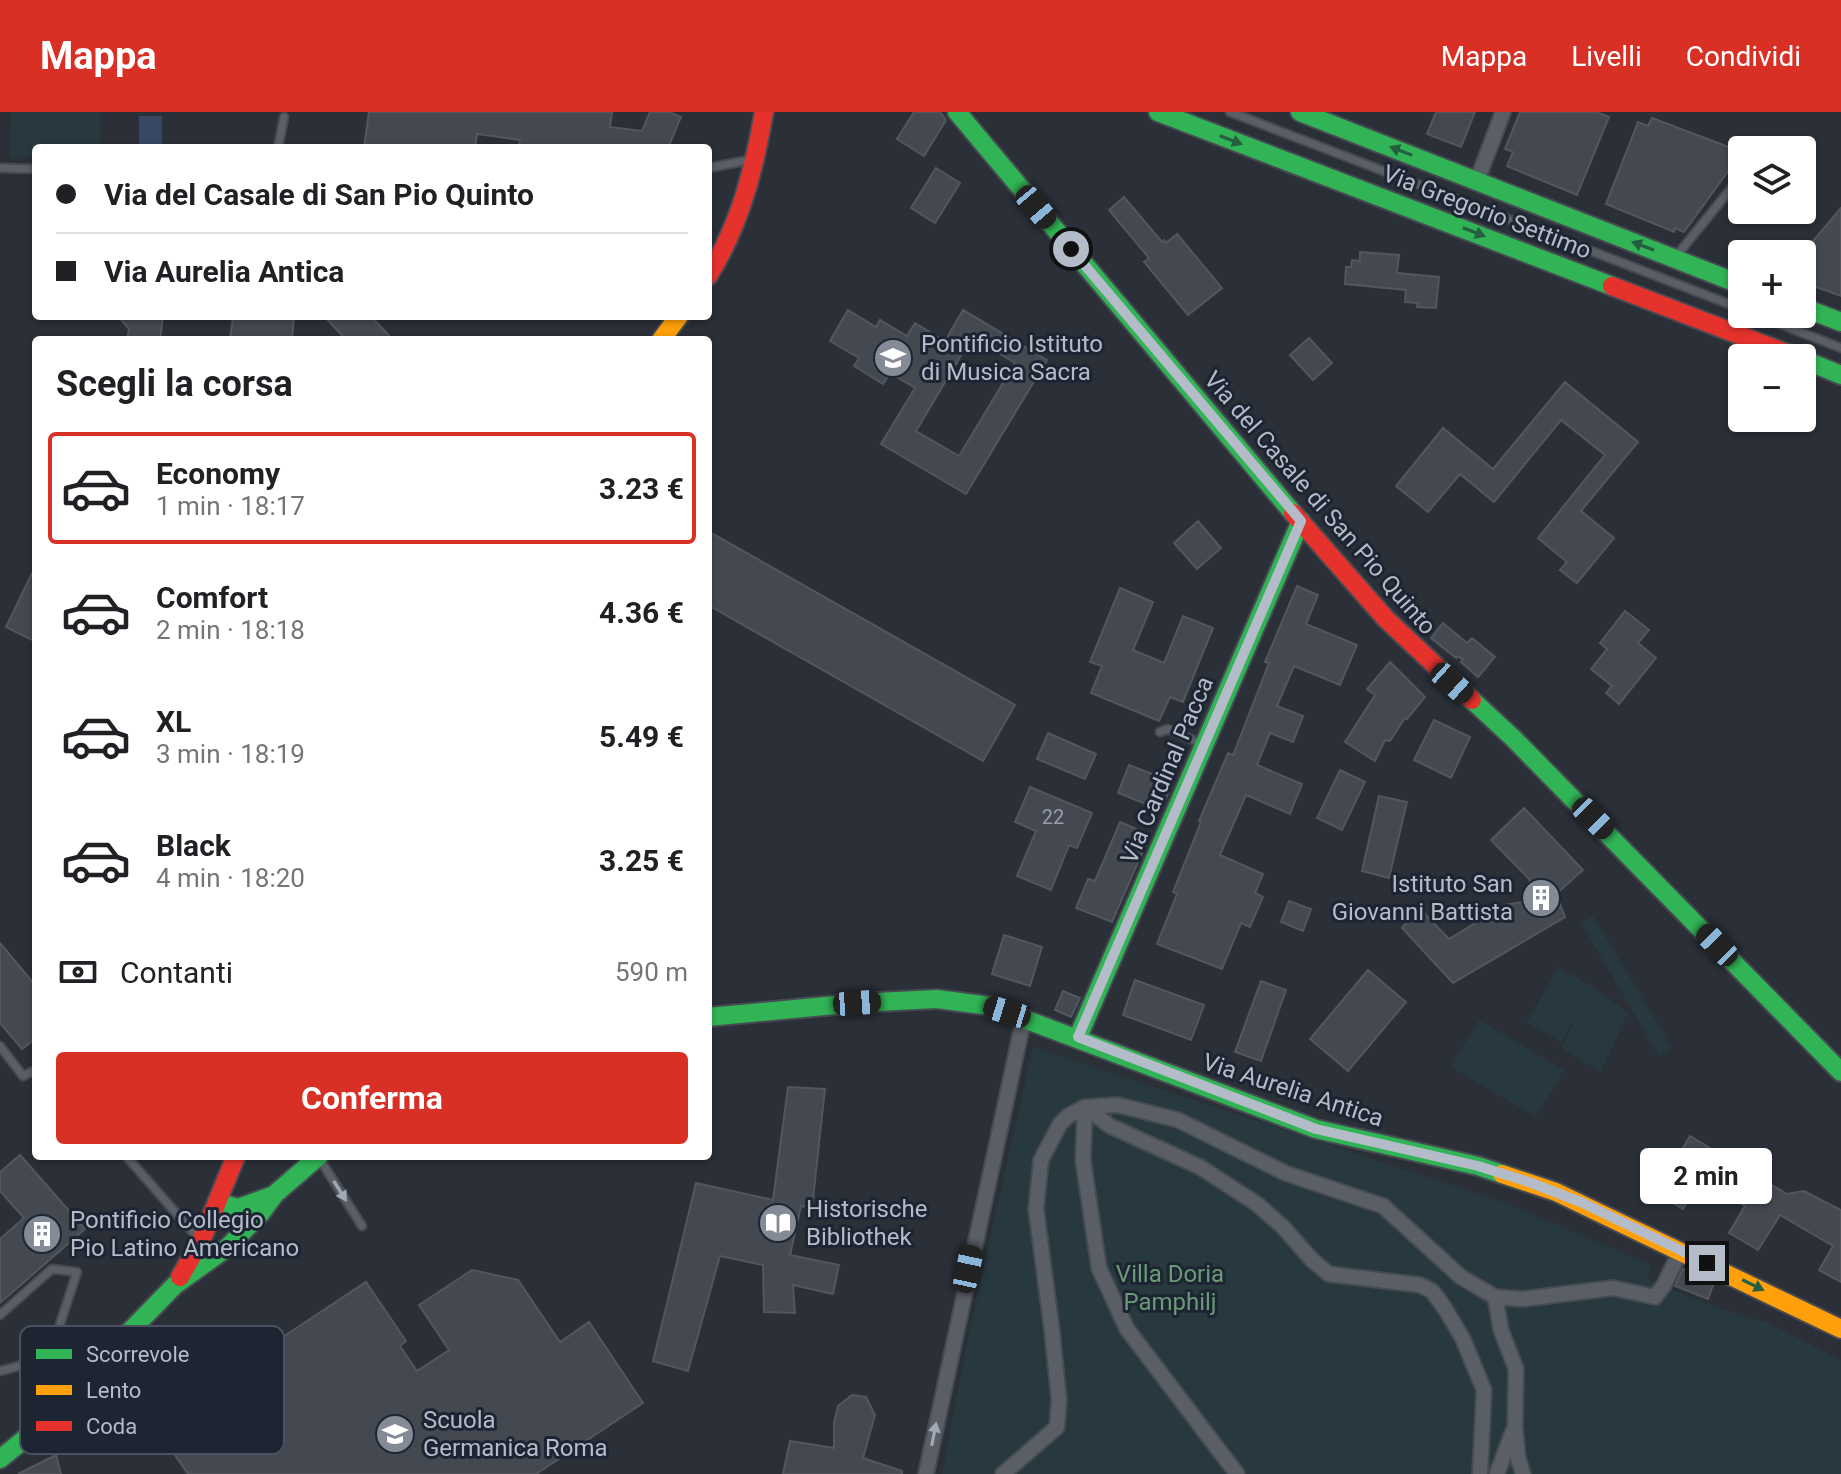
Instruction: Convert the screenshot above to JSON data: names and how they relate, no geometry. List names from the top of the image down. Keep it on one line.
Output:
{"streets":{"main road":["Via Gregorio Settimo","Via del Casale di San Pio Quinto","Via Cardinal Pacca","Via Aurelia Antica"]},"crossings":[["Via del Casale di San Pio Quinto","Via Cardinal Pacca"],["Via Cardinal Pacca","Via Aurelia Antica"]],"parks":["Villa Doria Pamphilj"],"places":{"school or university":["Pontificio Istituto di Musica Sacra","Scuola Germanica Roma"],"building":["Istituto San Giovanni Battista","Pontificio Collegio Pio Latino Americano"],"library":["Historische Bibliothek"]},"house_numbers":["22"],"legend":["Scorrevole","Lento","Coda"],"page":{"header":"Mappa","nav":["Mappa","Livelli","Condividi"],"map_buttons":["+","−"],"banner":["Via del Casale di San Pio Quinto","Via Aurelia Antica"],"heading":"Scegli la corsa","list":[{"name":"Economy","note":"1 min · 18:17","value":"3.23 €"},{"name":"Comfort","note":"2 min · 18:18","value":"4.36 €"},{"name":"XL","note":"3 min · 18:19","value":"5.49 €"},{"name":"Black","note":"4 min · 18:20","value":"3.25 €"}],"pay":["Contanti","590 m"],"buttons":"Conferma","bubble":"2 min"}}
